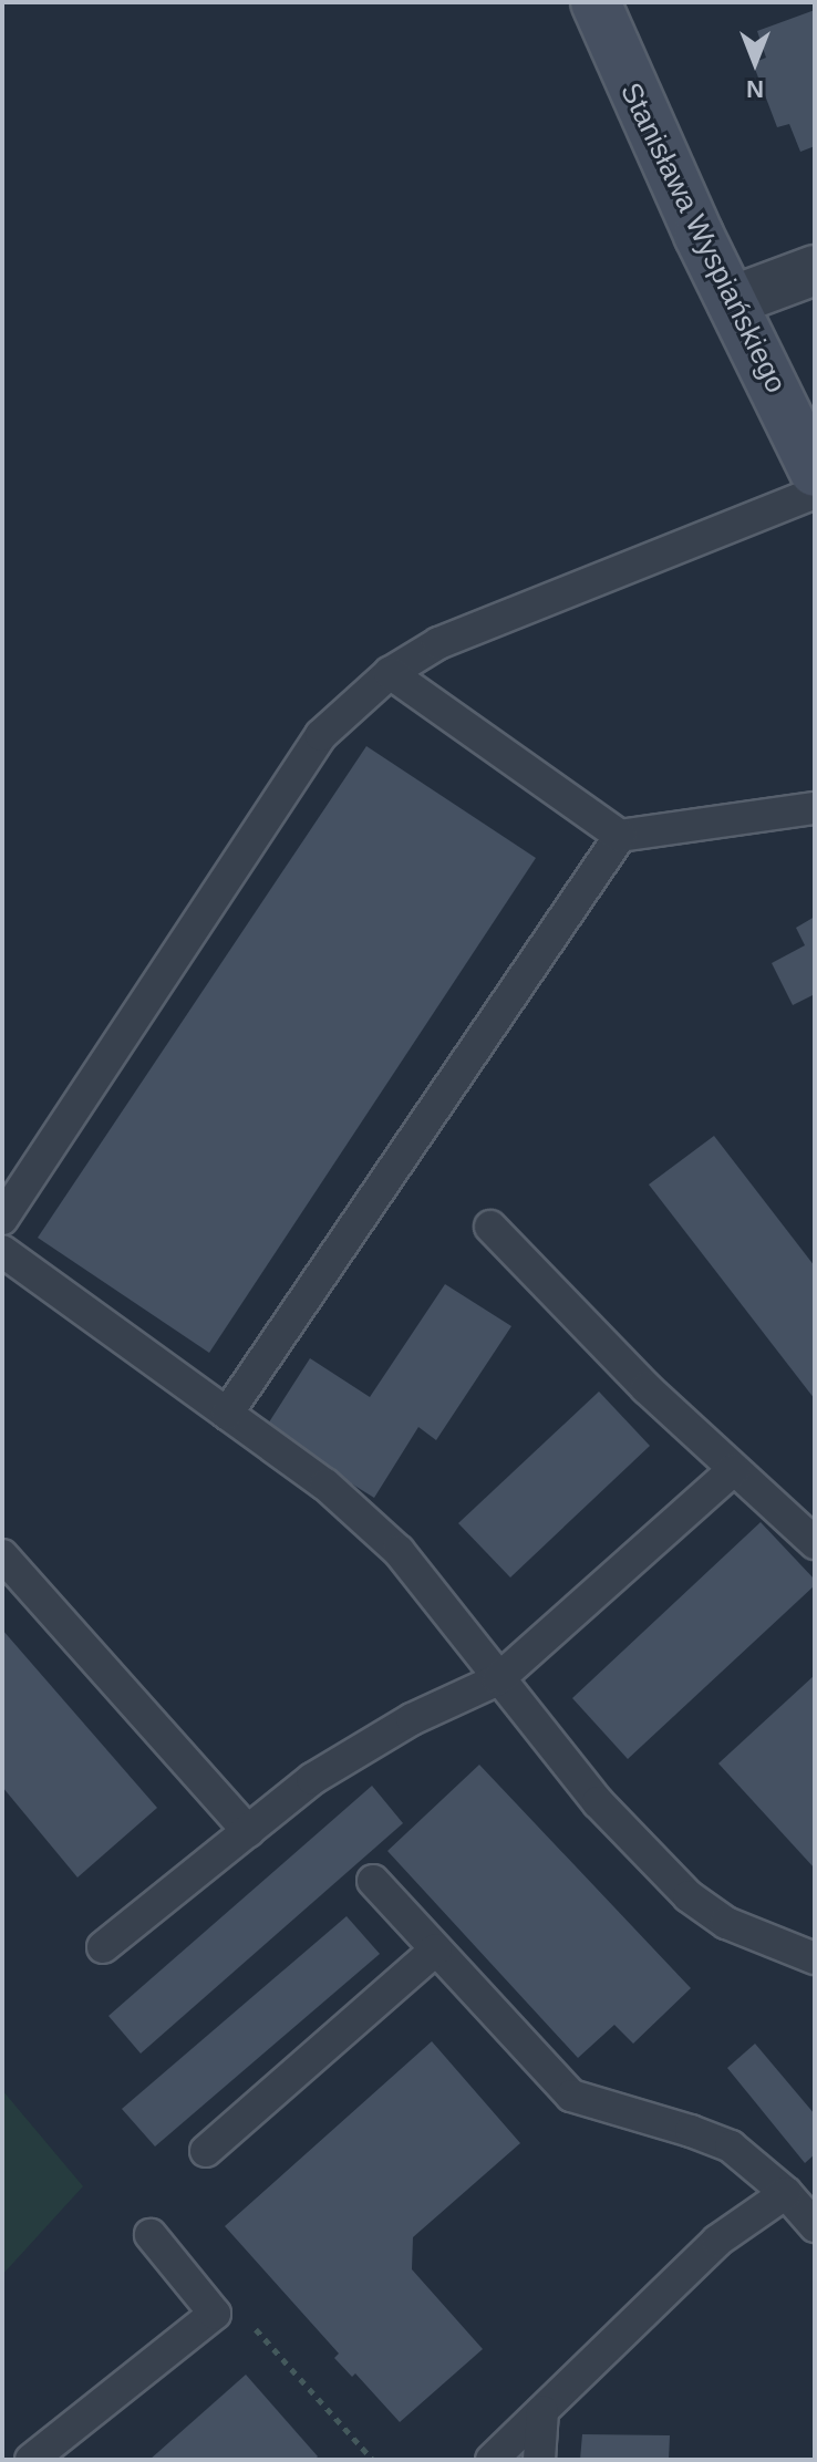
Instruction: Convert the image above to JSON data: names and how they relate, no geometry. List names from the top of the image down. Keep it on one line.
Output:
{"streets":{"main road":["Stanisława Wyspiańskiego"]},"north":"bottom"}
